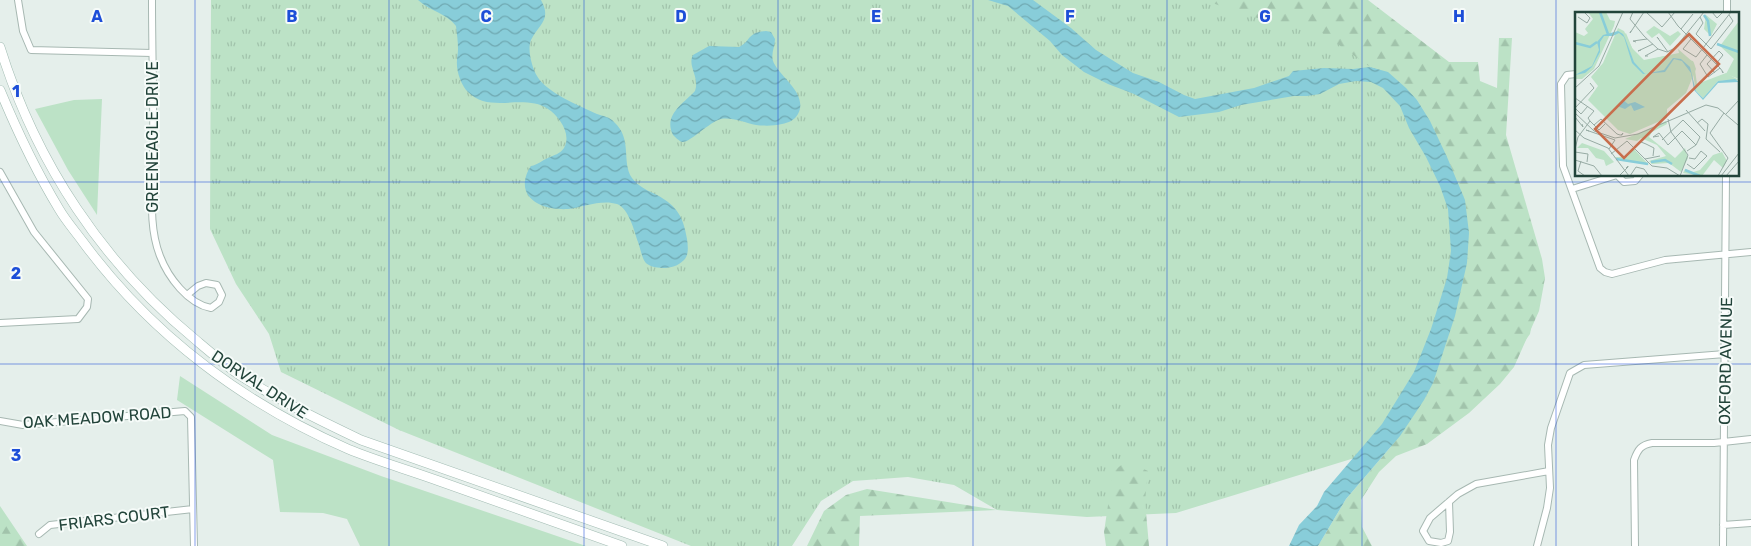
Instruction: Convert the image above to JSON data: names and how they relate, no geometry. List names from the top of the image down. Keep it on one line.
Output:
{"streets":{"main road":["DORVAL DRIVE"],"street":["GREENEAGLE DRIVE","OXFORD AVENUE","OAK MEADOW ROAD","FRIARS COURT"]},"crossings":[["OAK MEADOW ROAD","FRIARS COURT"]],"grid":{"columns":["A","B","C","D","E","F","G","H"],"rows":["1","2","3"]}}
